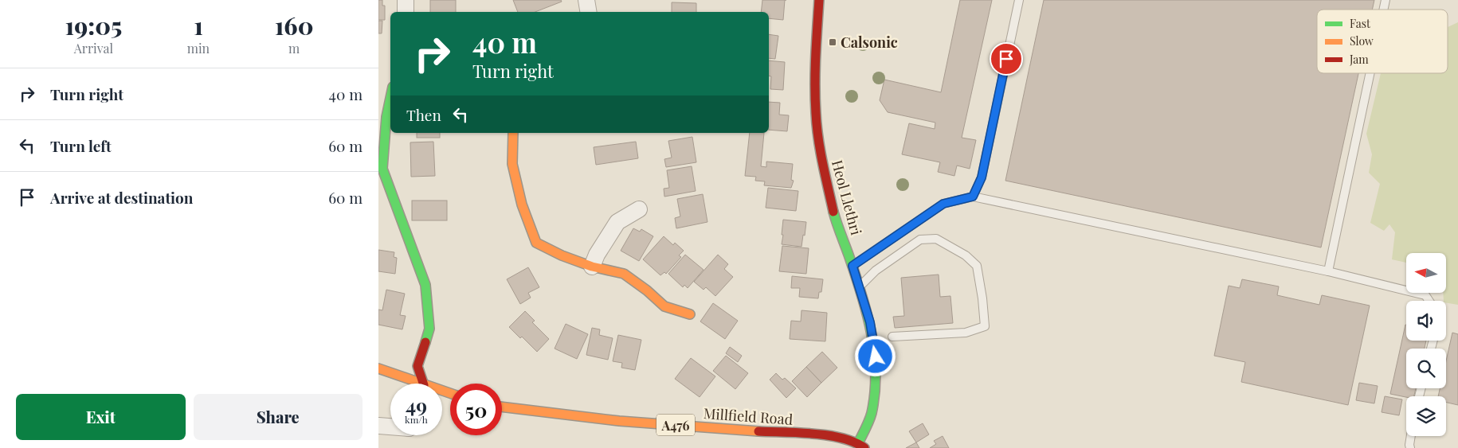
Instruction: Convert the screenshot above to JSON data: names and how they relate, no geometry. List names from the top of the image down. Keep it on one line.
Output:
{"streets":{"main road":["Heol Llethri","Millfield Road","A476"]},"crossings":[["Heol Llethri","Millfield Road"]],"places":{"transit":["Calsonic"]},"legend":["Fast","Slow","Jam"],"north":"left","page":{"eta":["19:05","Arrival","1","min","160","m"],"turn":["40 m","Turn right"],"list":[{"name":"Turn right","value":"40 m"},{"name":"Turn left","value":"60 m"},{"name":"Arrive at destination","value":"60 m"}],"then":"Then","speed":"49 km/h","limit":"50","buttons":["Exit","Share"]}}
